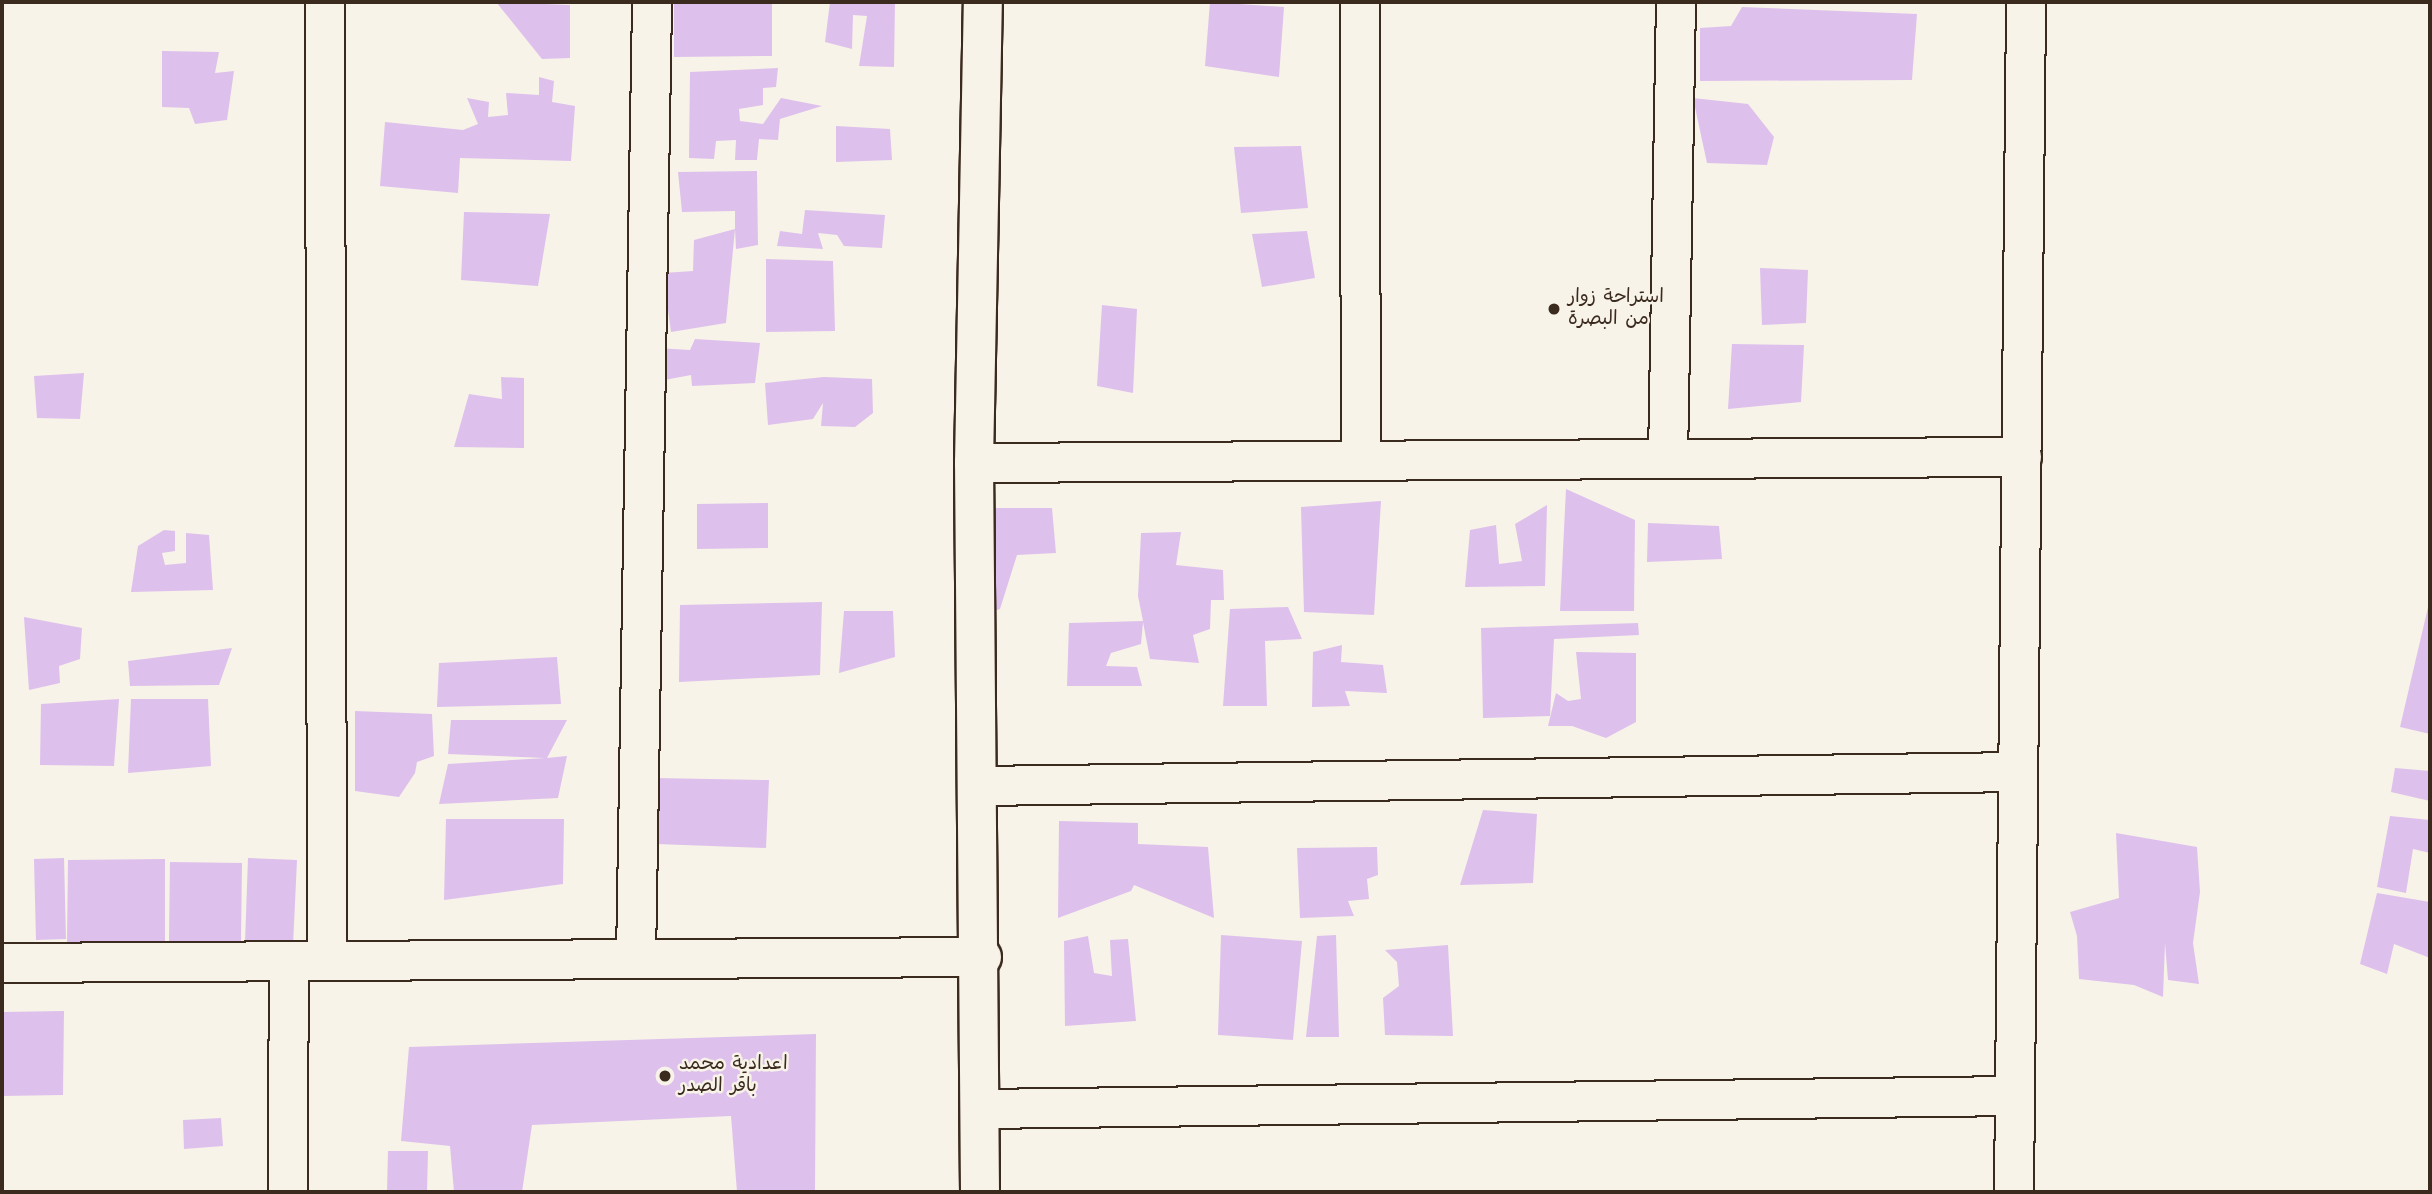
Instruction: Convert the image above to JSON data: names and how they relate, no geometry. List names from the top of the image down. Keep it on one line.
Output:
{"places":["استراحة زوار من البصرة","اعدادية محمد باقر الصدر"]}
